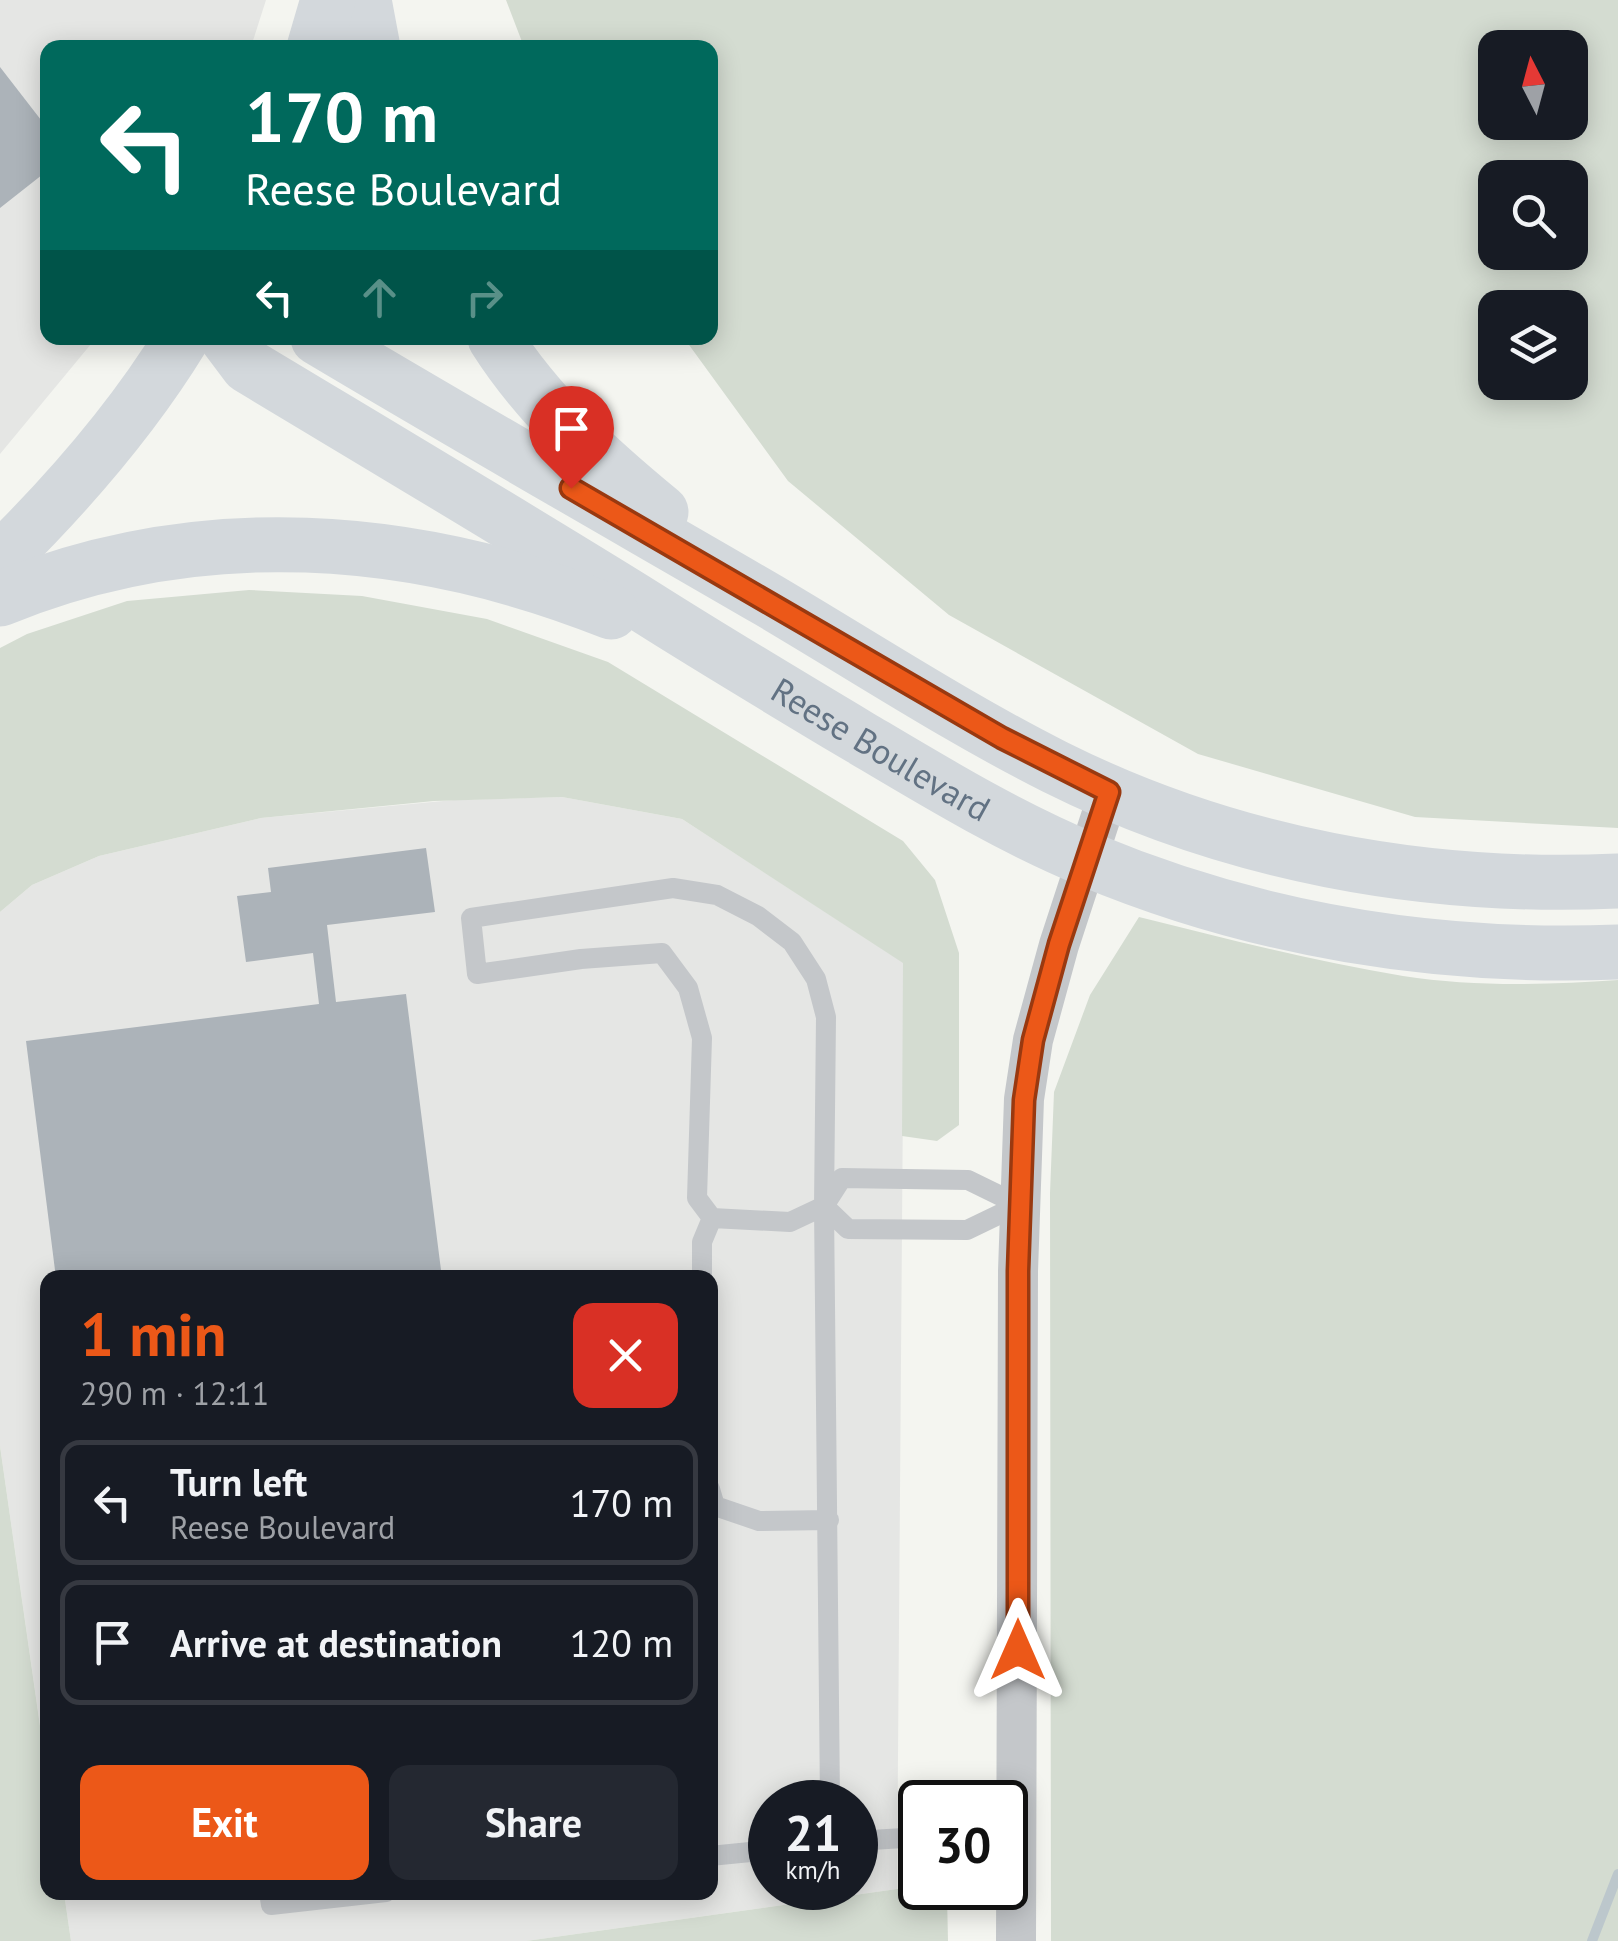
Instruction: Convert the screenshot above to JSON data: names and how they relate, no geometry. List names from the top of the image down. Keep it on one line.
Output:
{"streets":{"street":["Reese Boulevard"]},"north":"top","page":{"turn":["170 m","Reese Boulevard"],"heading":["1 min","290 m · 12:11"],"list":[{"name":"Turn left","note":"Reese Boulevard","value":"170 m"},{"name":"Arrive at destination","value":"120 m"}],"buttons":["Exit","Share"],"speed":"21 km/h","limit":"30"}}
